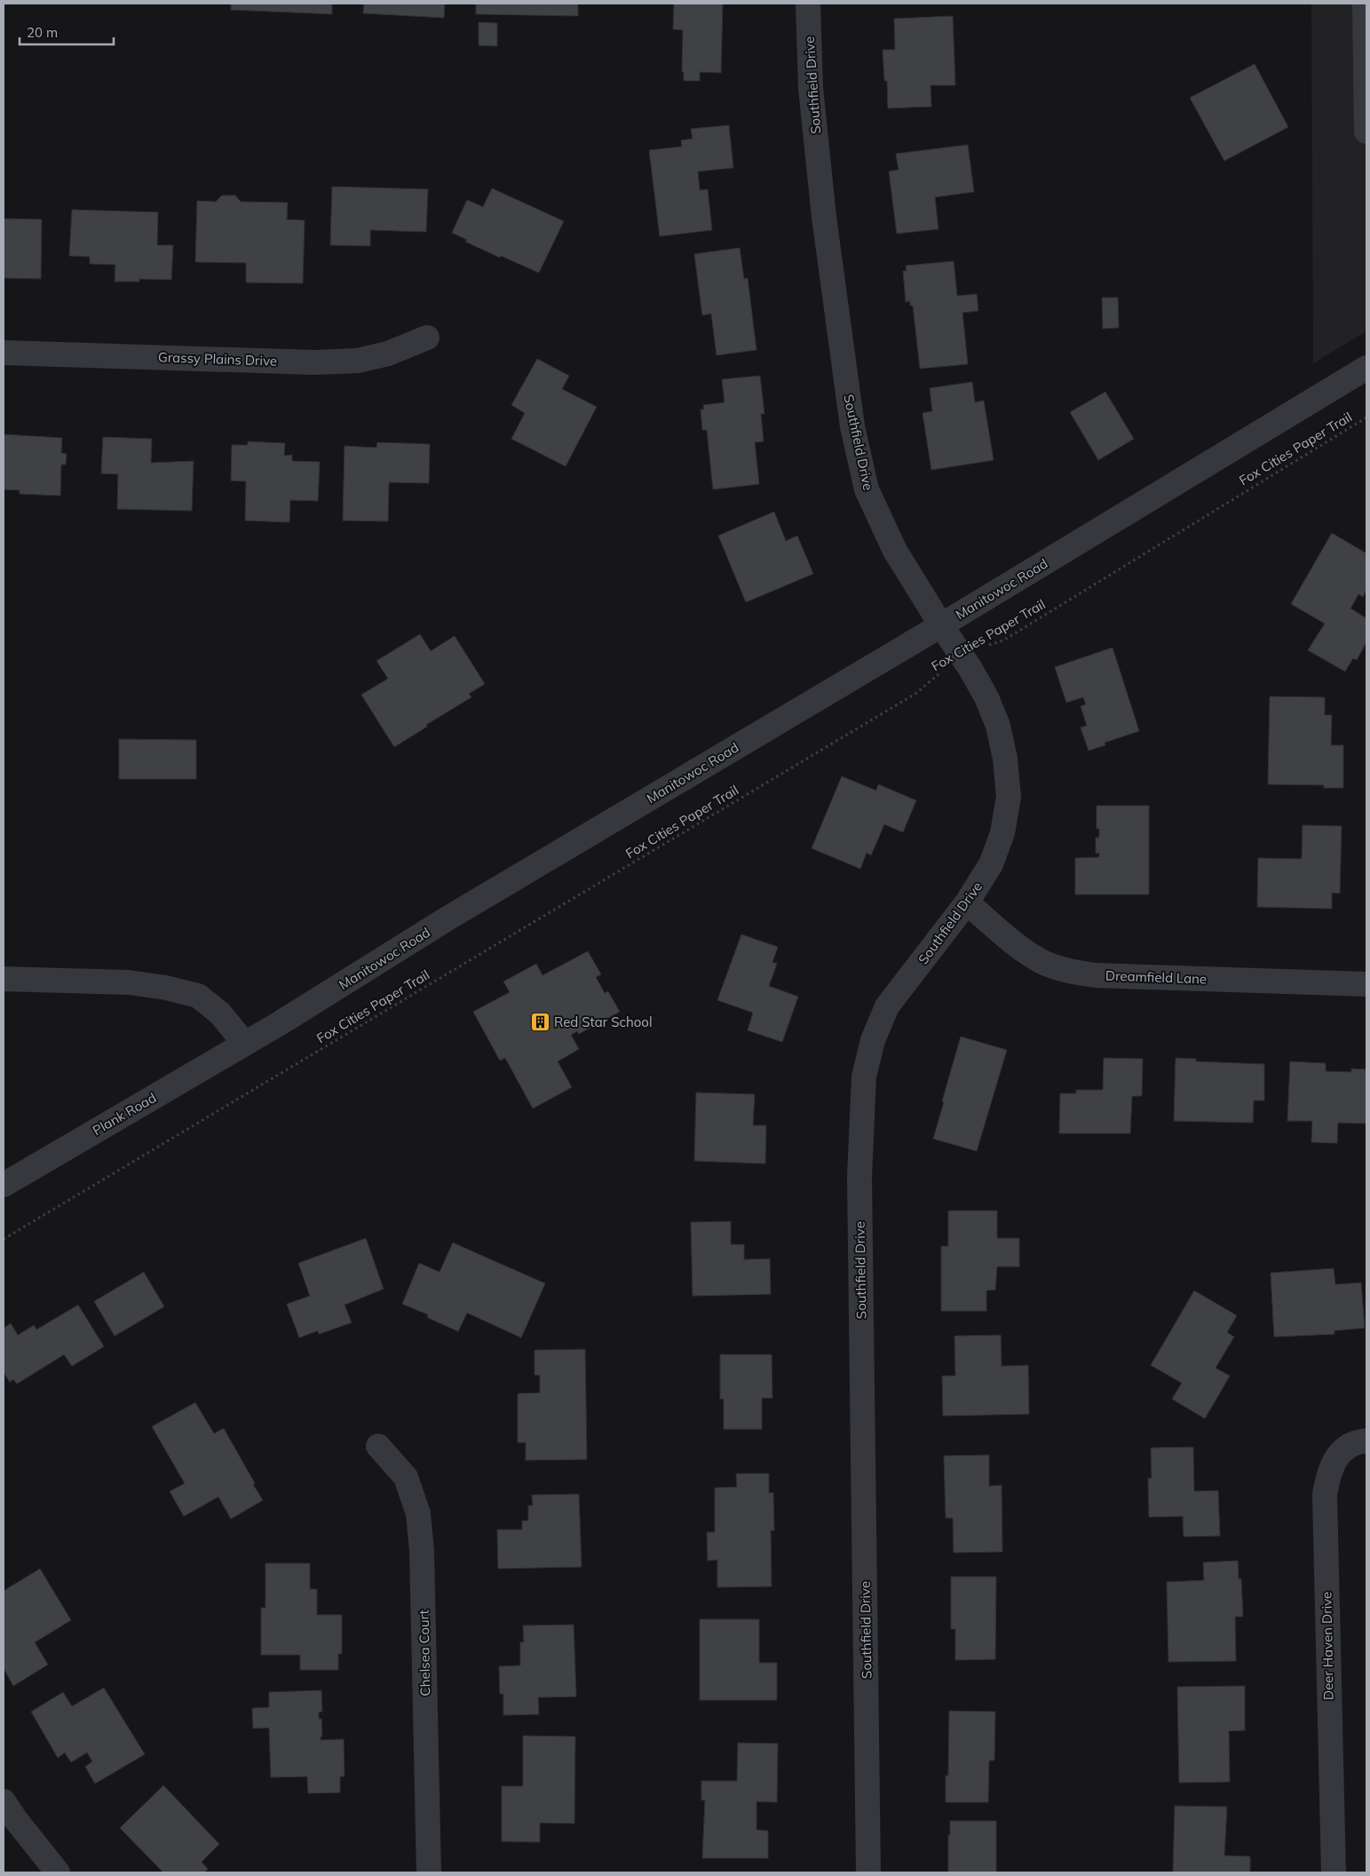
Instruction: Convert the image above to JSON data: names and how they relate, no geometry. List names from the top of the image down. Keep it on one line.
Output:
{"streets":{"street":["Southfield Drive","Grassy Plains Drive","Manitowoc Road","Dreamfield Lane","Plank Road","Deer Haven Drive","Chelsea Court"],"path":["Fox Cities Paper Trail"]},"crossings":[["Southfield Drive","Fox Cities Paper Trail"],["Southfield Drive","Manitowoc Road"],["Southfield Drive","Dreamfield Lane"],["Manitowoc Road","Plank Road"]],"places":{"building":["Red Star School"]},"scale_bar":"20 m"}
